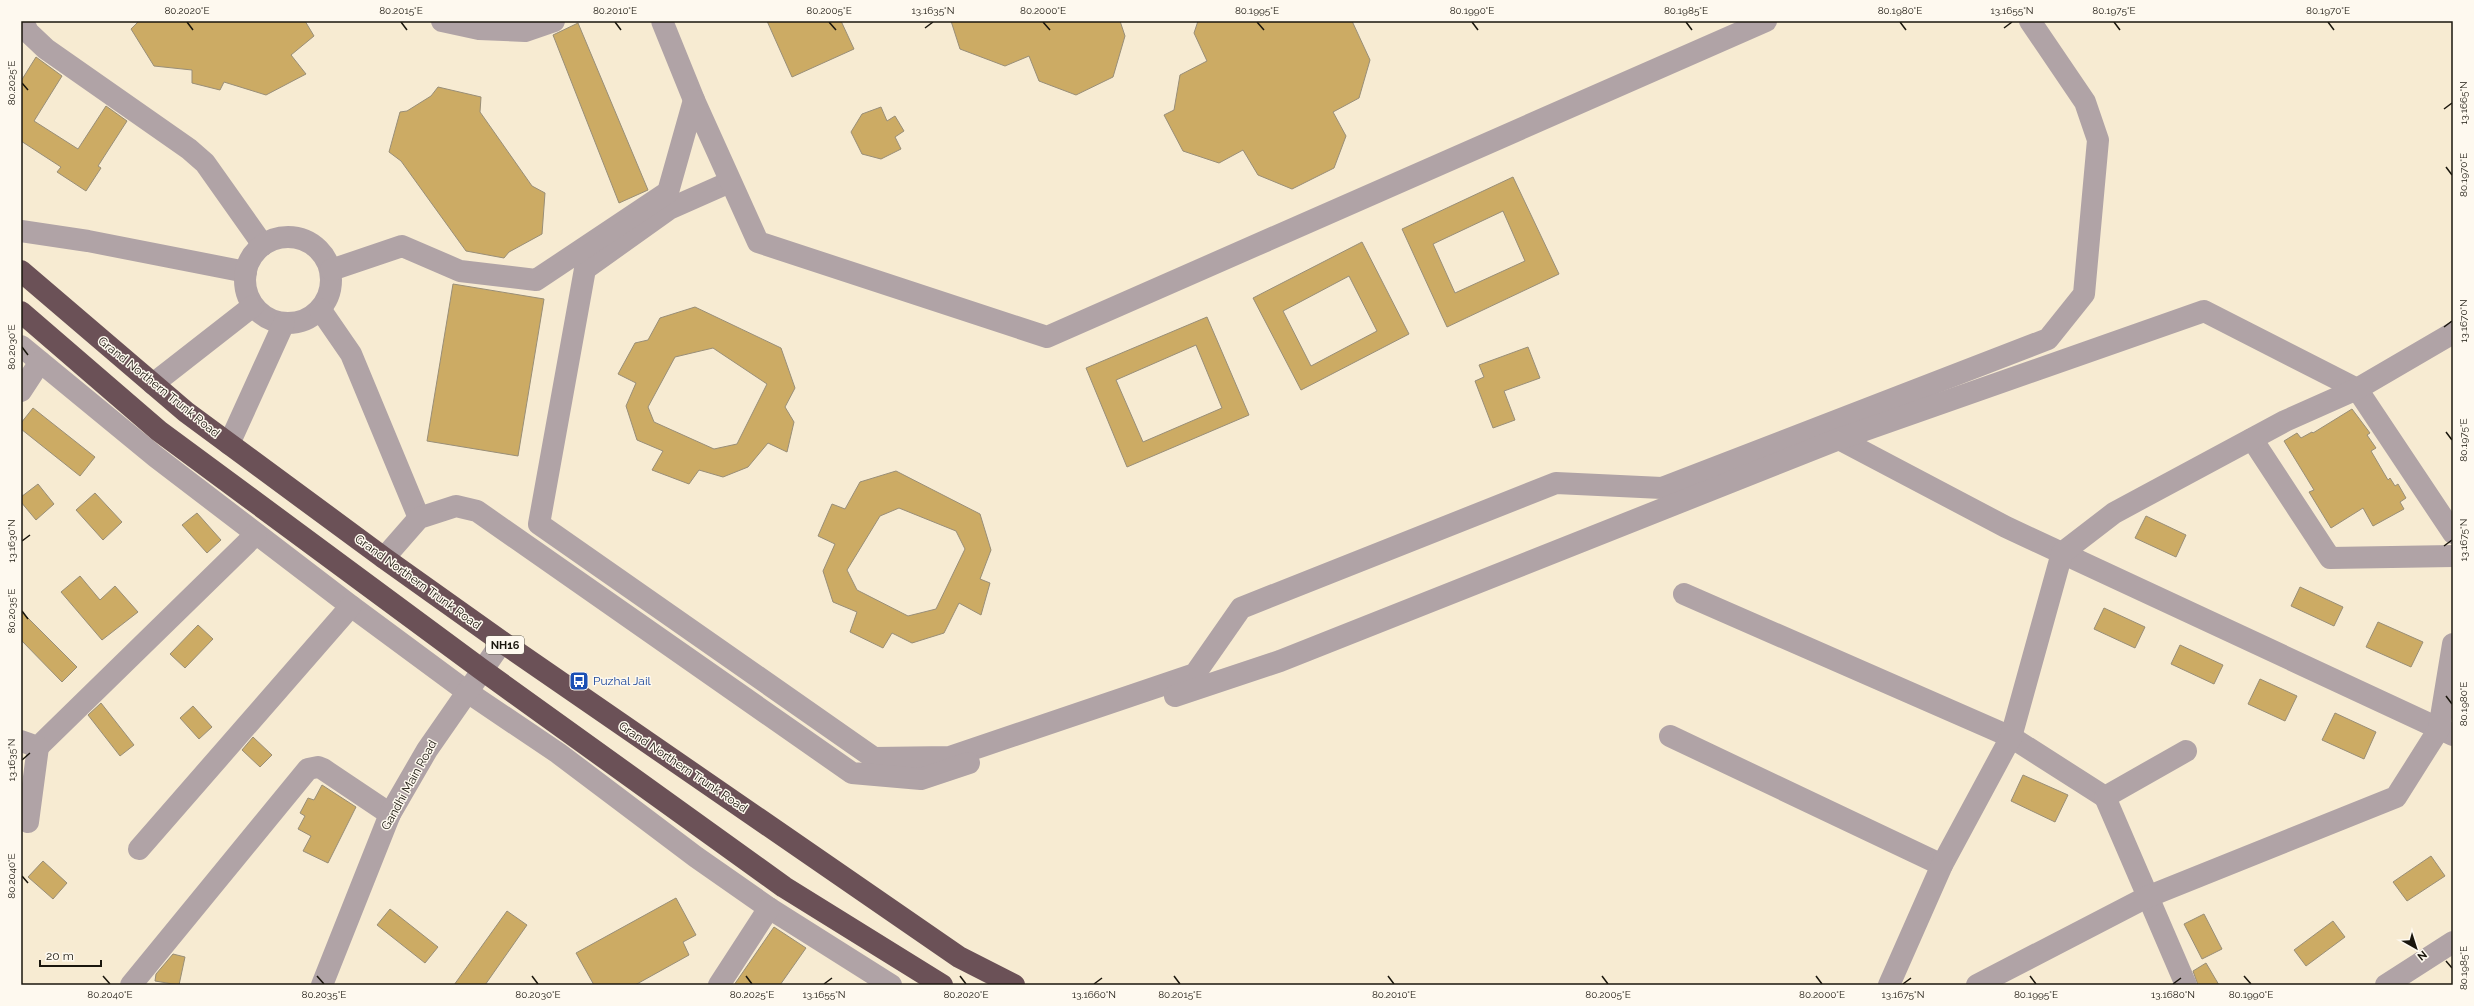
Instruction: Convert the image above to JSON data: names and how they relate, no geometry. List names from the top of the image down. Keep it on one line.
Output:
{"streets":{"highway":["Grand Northern Trunk Road","NH16"],"street":["Gandhi Main Road"]},"crossings":[["Grand Northern Trunk Road","Gandhi Main Road"],["NH16","Gandhi Main Road"]],"places":{"bus stop":["Puzhal Jail"]},"scale_bar":"20 m","north":"bottom right","coordinates":["80.2020°E","80.2015°E","80.2010°E","80.2005°E","13.1635°N","80.2000°E","80.1995°E","80.1990°E","80.1985°E","80.1980°E","13.1655°N","80.1975°E","80.1970°E","80.2025°E","13.1665°N","13.1670°N","80.2030°E","13.1675°N","13.1630°N","80.2035°E","80.2040°E","13.1660°N","13.1680°N"]}
